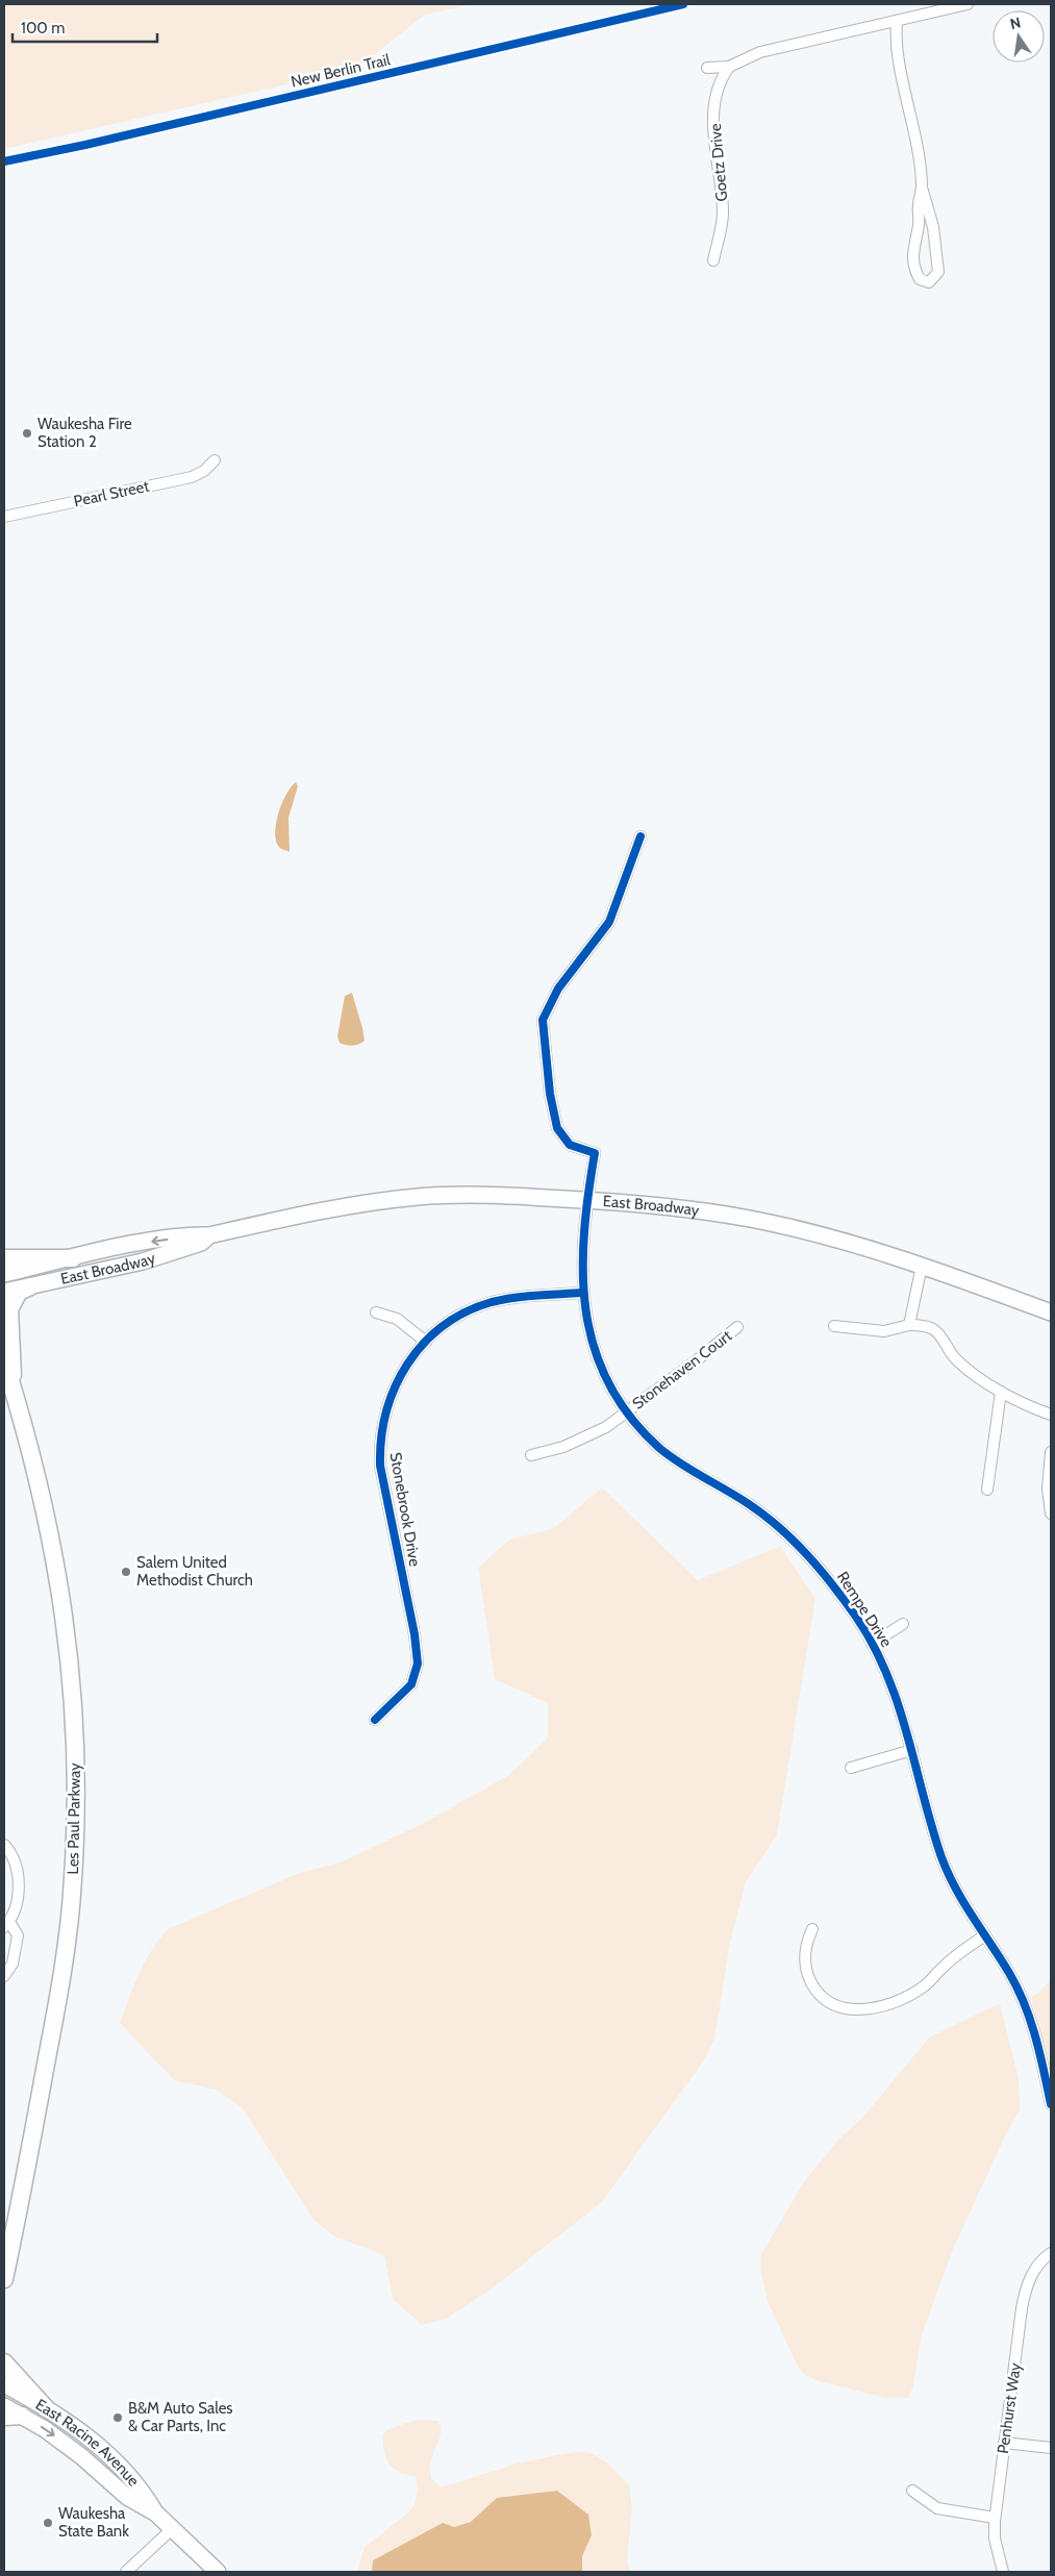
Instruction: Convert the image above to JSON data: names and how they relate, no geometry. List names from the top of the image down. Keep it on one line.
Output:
{"streets":{"main road":["East Broadway","Les Paul Parkway","East Racine Avenue"],"street":["Goetz Drive","Pearl Street","Stonehaven Court","Stonebrook Drive","Rempe Drive","Penhurst Way"],"cycle path":["New Berlin Trail"]},"crossings":[["East Broadway","Rempe Drive"],["Stonehaven Court","Rempe Drive"],["Stonebrook Drive","Rempe Drive"]],"places":["Waukesha Fire Station 2","Salem United Methodist Church","B&M Auto Sales & Car Parts, Inc","Waukesha State Bank"],"scale_bar":"100 m","north":"top"}
